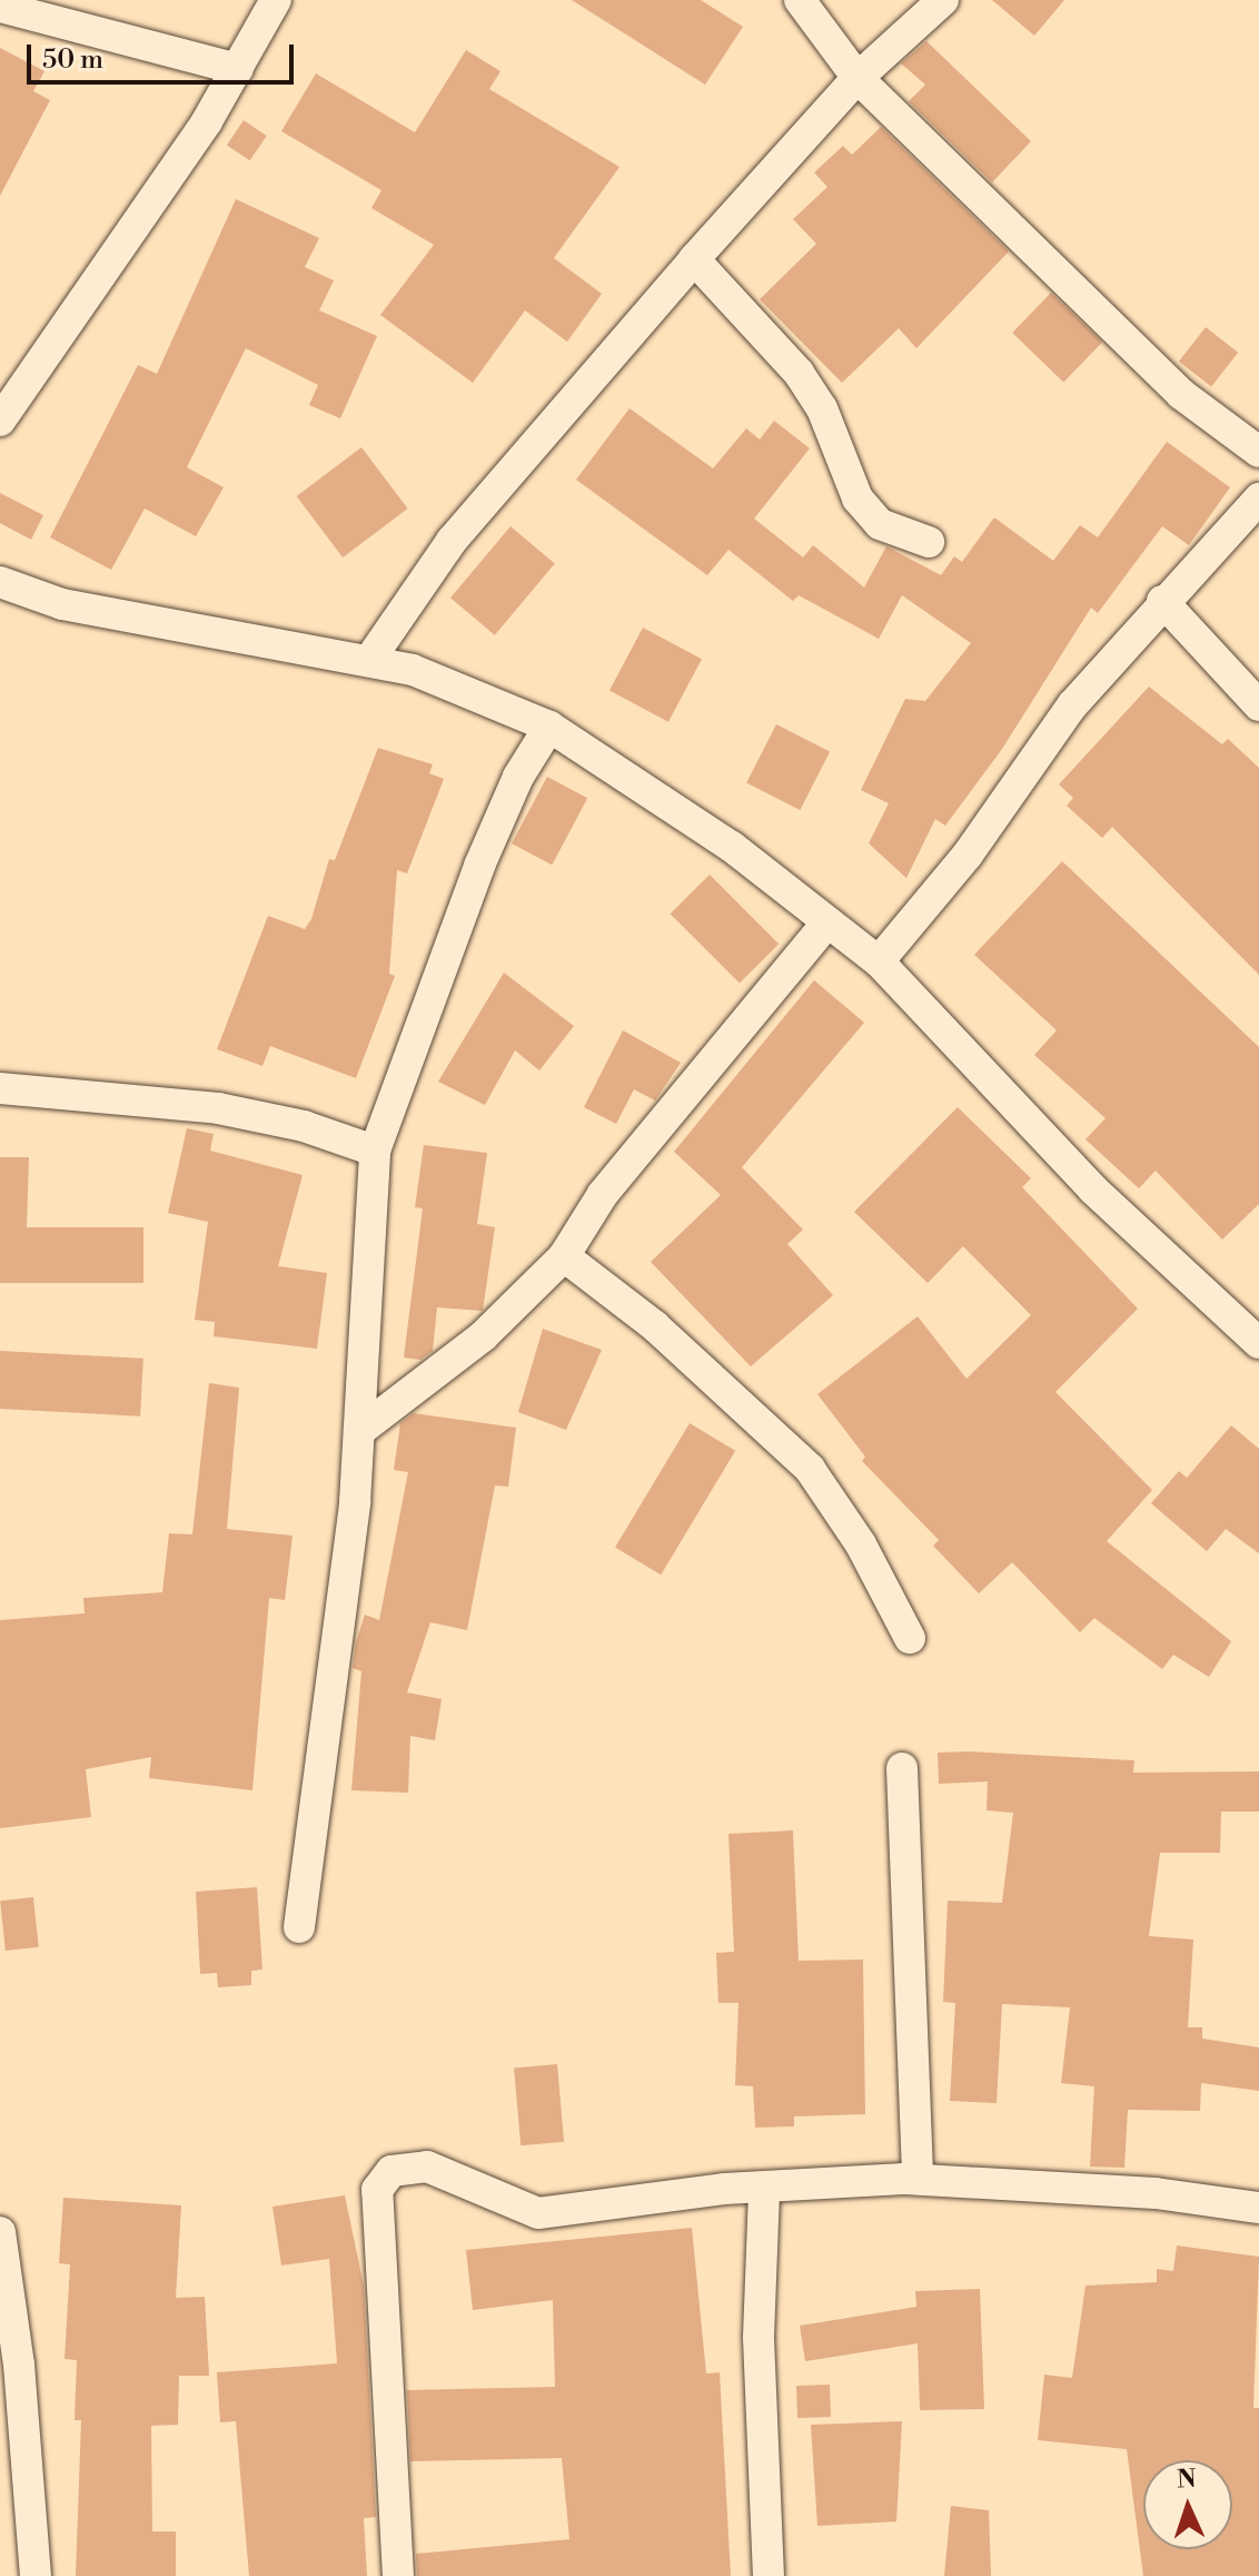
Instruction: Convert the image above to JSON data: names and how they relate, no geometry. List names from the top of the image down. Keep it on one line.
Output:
{"scale_bar":"50 m","north":"top"}
